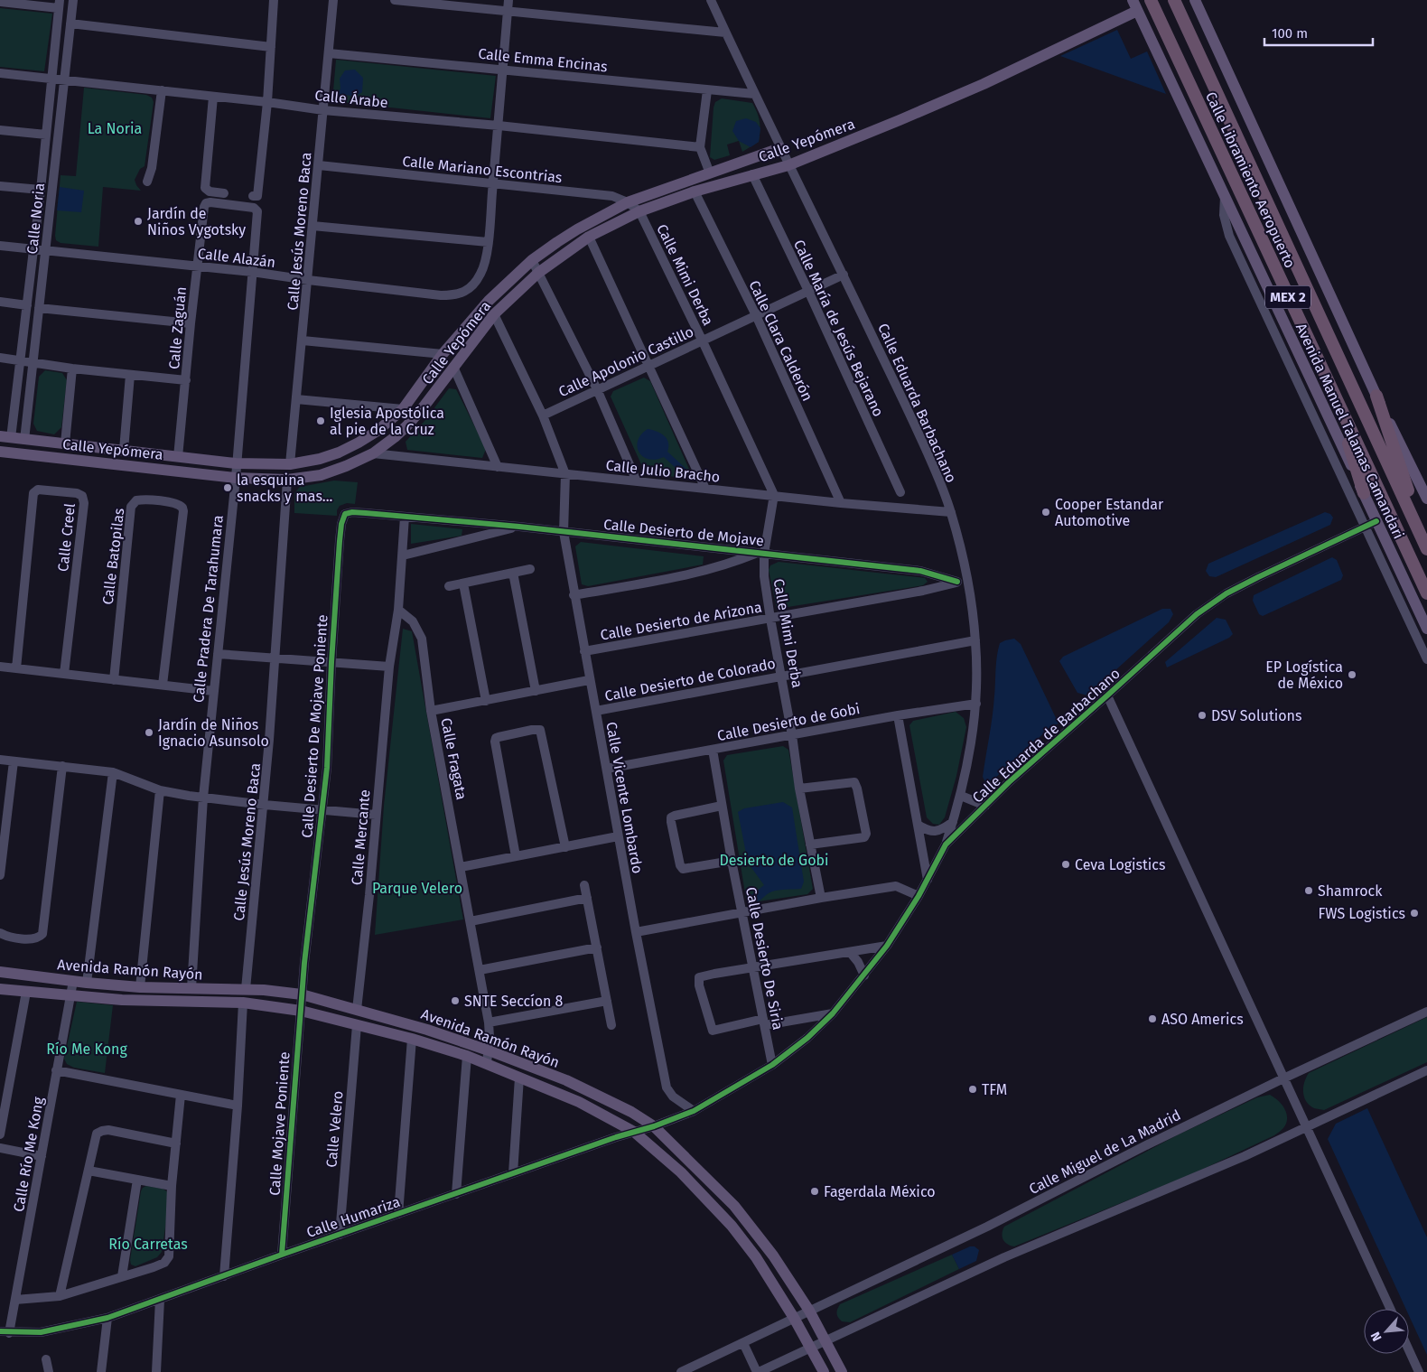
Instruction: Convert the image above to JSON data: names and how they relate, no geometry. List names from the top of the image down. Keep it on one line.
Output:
{"streets":{"highway":["Calle Libramiento Aeropuerto","MEX 2"],"main road":["Calle Yepómera","Avenida Manuel Talamas Camandari","Avenida Ramón Rayón"],"street":["Calle Emma Encinas","Calle Árabe","Calle Mariano Escontrias","Calle Noria","Calle Jesús Moreno Baca","Calle Alazán","Calle Mimi Derba","Calle Zaguán","Calle María de Jesús Bejarano","Calle Clara Calderón","Calle Apolonio Castillo","Calle Eduarda Barbachano","Calle Julio Bracho","Calle Desierto de Mojave","Calle Creel","Calle Batopilas","Calle Pradera De Tarahumara","Calle Desierto de Arizona","Calle Desierto de Colorado","Calle Desierto de Gobi","Calle Desierto De Mojave Poniente","Calle Eduarda de Barbachano","Calle Fragata","Calle Vicente Lombardo","Calle Mercante","Calle Desierto De Siria","Calle Mojave Poniente","Calle Velero","Calle Miguel de La Madrid","Calle Río Me Kong","Calle Humariza"]},"crossings":[["Calle Emma Encinas","Calle Jesús Moreno Baca"],["Calle Emma Encinas","Calle Eduarda Barbachano"],["Calle Árabe","Calle Noria"],["Calle Árabe","Calle Jesús Moreno Baca"],["Calle Yepómera","Calle Mariano Escontrias"],["Calle Yepómera","Calle Noria"],["Calle Yepómera","Calle Jesús Moreno Baca"],["Calle Yepómera","Calle Mimi Derba"],["Calle Yepómera","Calle Zaguán"],["Calle Yepómera","Calle María de Jesús Bejarano"],["Calle Yepómera","Calle Clara Calderón"],["Calle Yepómera","Calle Eduarda Barbachano"],["Calle Yepómera","Avenida Manuel Talamas Camandari"],["Calle Yepómera","Calle Julio Bracho"],["Calle Yepómera","Calle Pradera De Tarahumara"],["Calle Mariano Escontrias","Calle Jesús Moreno Baca"],["Calle Mariano Escontrias","Calle Mimi Derba"],["Calle Noria","Calle Alazán"],["Calle Jesús Moreno Baca","Calle Alazán"],["Calle Jesús Moreno Baca","Avenida Ramón Rayón"],["Calle Alazán","Calle Zaguán"],["Calle Alazán","Calle Pradera De Tarahumara"],["Calle Mimi Derba","Calle Apolonio Castillo"],["Calle Mimi Derba","Calle Julio Bracho"],["Calle Mimi Derba","Calle Desierto de Mojave"],["Calle Mimi Derba","Calle Desierto de Arizona"],["Calle Mimi Derba","Calle Desierto de Colorado"],["Calle Mimi Derba","Calle Desierto de Gobi"],["Calle Mimi Derba","Calle Desierto De Siria"],["Calle Zaguán","Calle Pradera De Tarahumara"],["Calle María de Jesús Bejarano","Calle Apolonio Castillo"],["Calle Clara Calderón","Calle Apolonio Castillo"],["Calle Clara Calderón","Calle Julio Bracho"],["Calle Apolonio Castillo","Calle Eduarda Barbachano"],["Calle Eduarda Barbachano","Calle Julio Bracho"],["Calle Eduarda Barbachano","Calle Desierto de Arizona"],["Calle Eduarda Barbachano","Calle Desierto de Colorado"],["Calle Eduarda Barbachano","Calle Desierto de Gobi"],["Calle Eduarda Barbachano","Calle Eduarda de Barbachano"],["Avenida Manuel Talamas Camandari","Calle Eduarda de Barbachano"],["Calle Julio Bracho","Calle Vicente Lombardo"],["Calle Desierto de Mojave","Calle Desierto de Arizona"],["Calle Desierto de Mojave","Calle Desierto De Mojave Poniente"],["Calle Desierto de Mojave","Calle Vicente Lombardo"],["Calle Desierto de Mojave","Calle Mercante"],["Calle Pradera De Tarahumara","Avenida Ramón Rayón"],["Calle Desierto de Arizona","Calle Vicente Lombardo"],["Calle Desierto de Colorado","Calle Vicente Lombardo"],["Calle Desierto de Gobi","Calle Vicente Lombardo"],["Calle Desierto de Gobi","Calle Desierto De Siria"],["Calle Desierto De Mojave Poniente","Calle Mercante"],["Calle Desierto De Mojave Poniente","Avenida Ramón Rayón"],["Calle Desierto De Mojave Poniente","Calle Mojave Poniente"],["Calle Eduarda de Barbachano","Calle Vicente Lombardo"],["Calle Eduarda de Barbachano","Calle Desierto De Siria"],["Calle Eduarda de Barbachano","Avenida Ramón Rayón"],["Calle Eduarda de Barbachano","Calle Humariza"],["Calle Fragata","Calle Mercante"],["Calle Fragata","Avenida Ramón Rayón"],["Calle Vicente Lombardo","Calle Desierto De Siria"],["Calle Mercante","Avenida Ramón Rayón"],["Avenida Ramón Rayón","Calle Mojave Poniente"],["Avenida Ramón Rayón","Calle Velero"],["Avenida Ramón Rayón","Calle Miguel de La Madrid"],["Avenida Ramón Rayón","Calle Río Me Kong"],["Avenida Ramón Rayón","Calle Humariza"],["Calle Mojave Poniente","Calle Humariza"],["Calle Velero","Calle Humariza"],["Calle Río Me Kong","Calle Humariza"]],"parks":["La Noria","Desierto de Gobi","Parque Velero","Río Me Kong","Río Carretas"],"places":["Jardín de Niños Vygotsky","Iglesia Apostólica al pie de la Cruz","la esquina snacks y mas...","Cooper Estandar Automotive","EP Logística de México","DSV Solutions","Jardín de Niños Ignacio Asunsolo","Ceva Logistics","Shamrock","FWS Logistics","SNTE Seccíon 8","ASO Americs","TFM","Fagerdala México"],"scale_bar":"100 m","north":"bottom left"}
